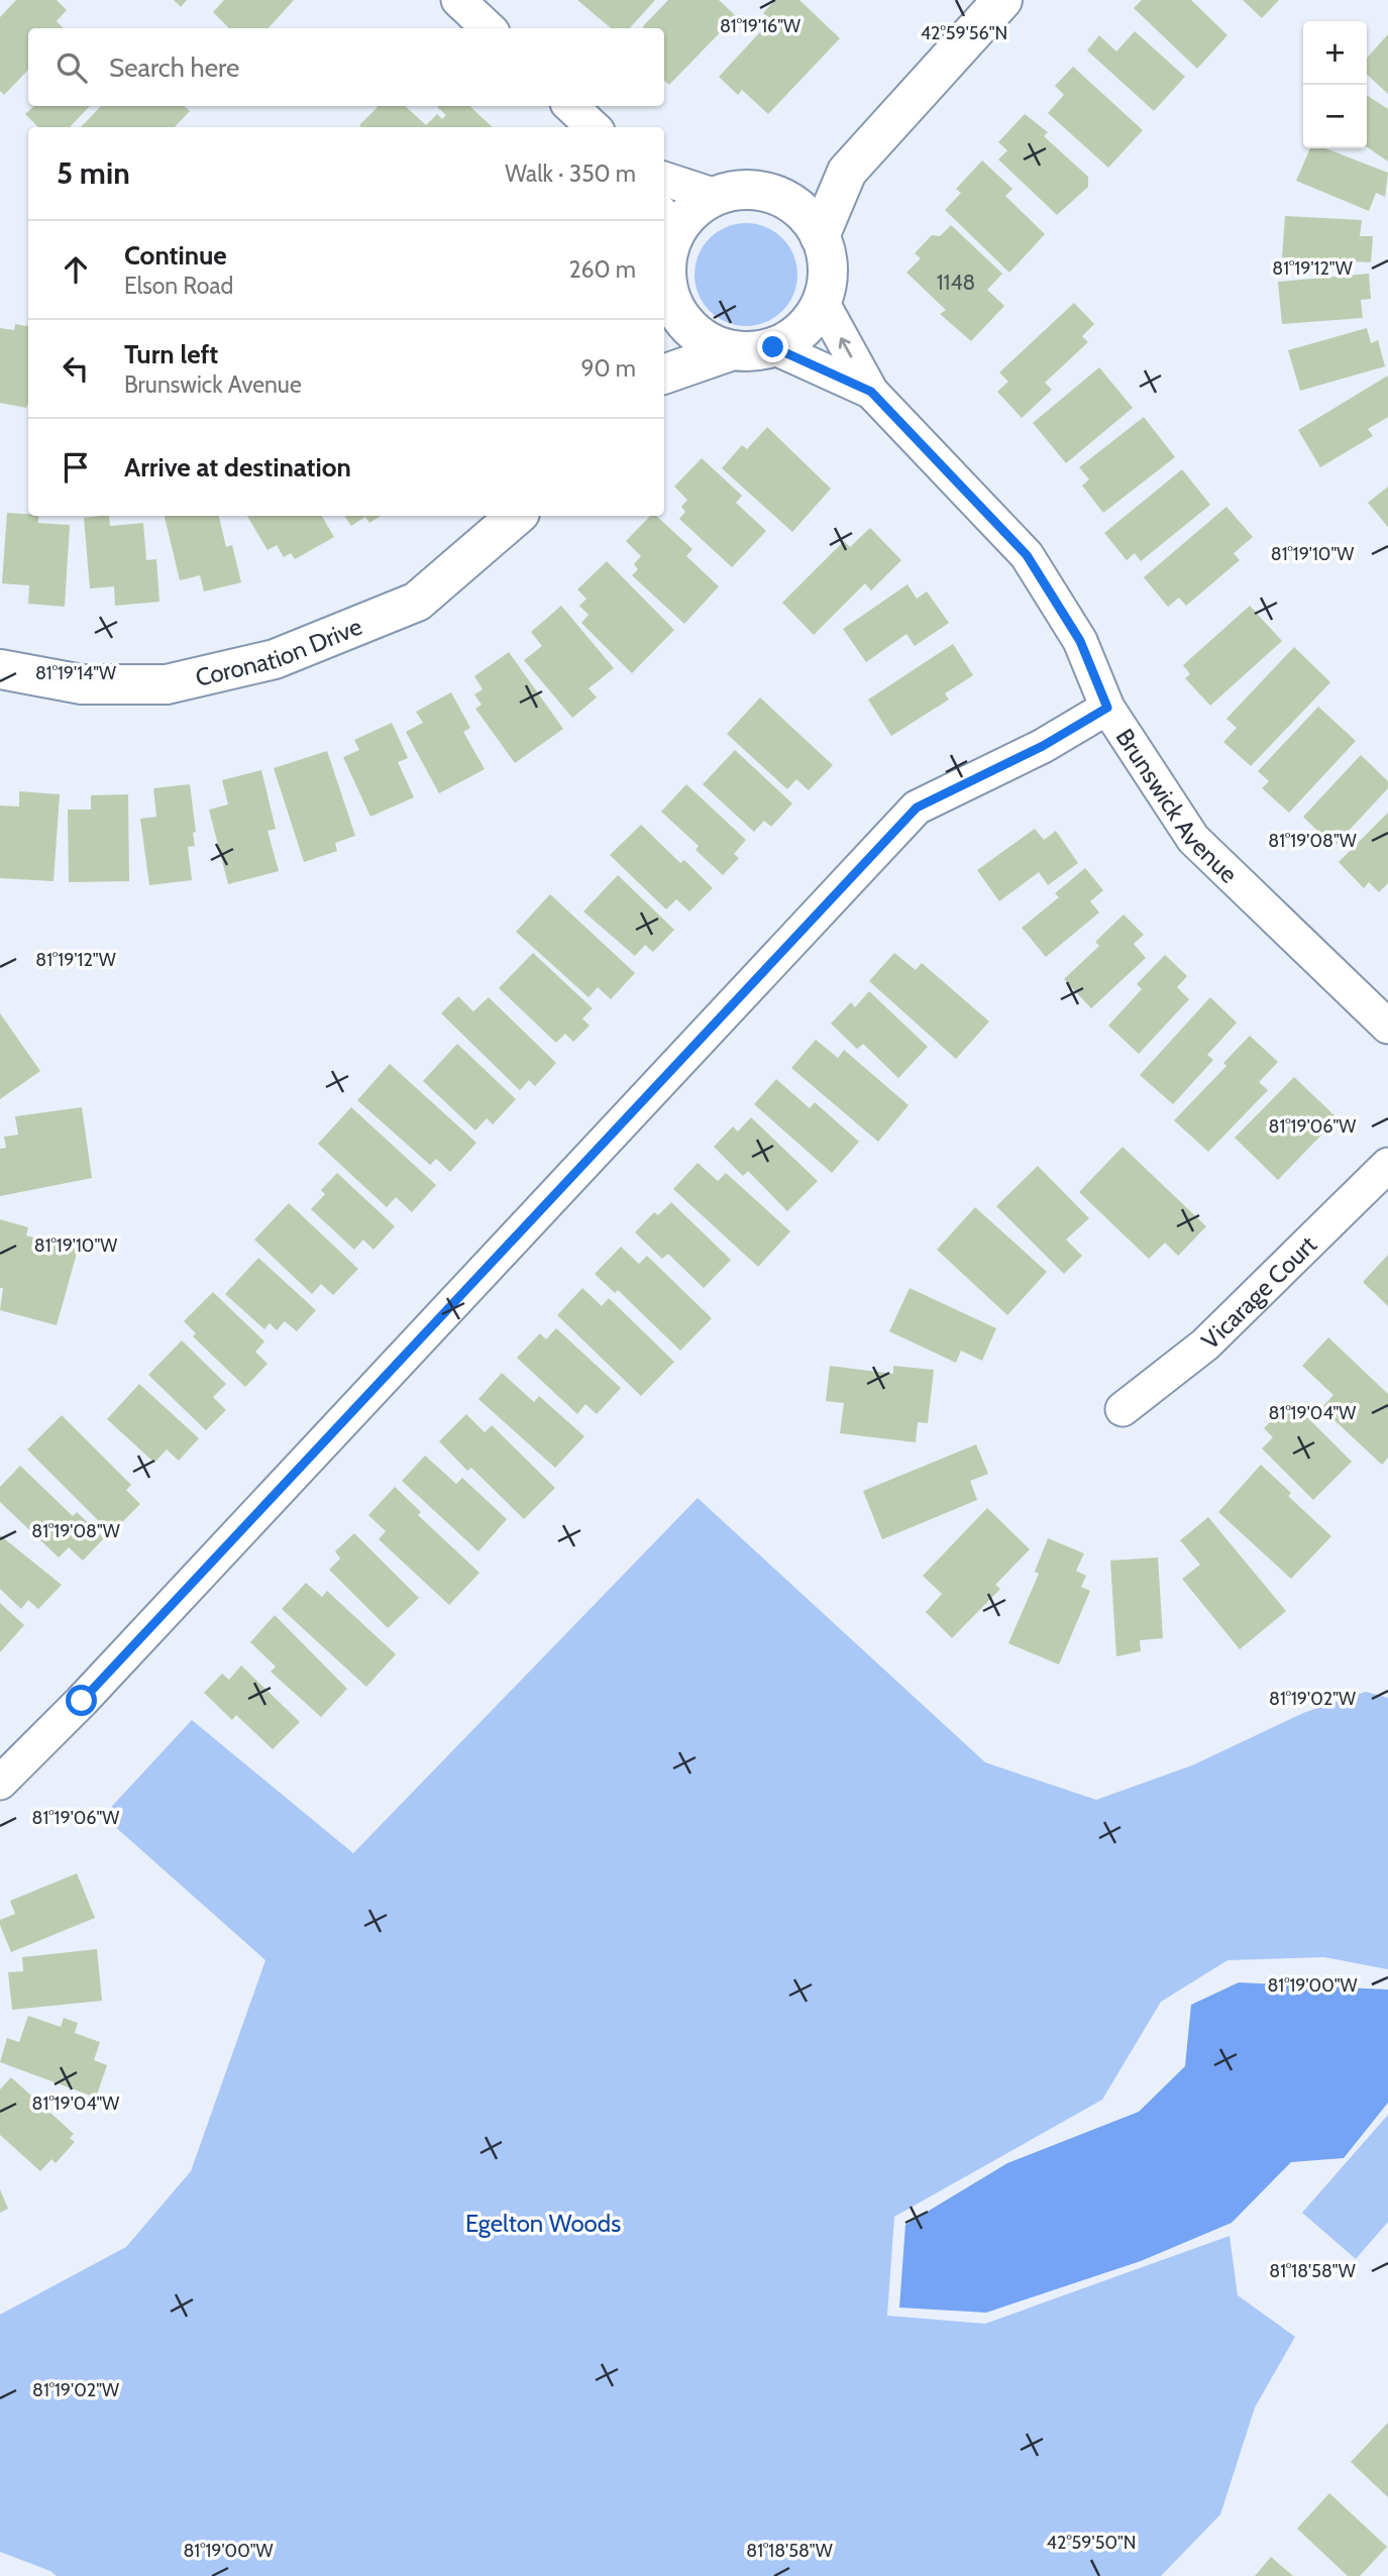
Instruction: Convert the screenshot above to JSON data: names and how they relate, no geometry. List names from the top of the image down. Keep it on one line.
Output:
{"streets":{"street":["Coronation Drive","Brunswick Avenue","Vicarage Court"]},"parks":["Egelton Woods"],"house_numbers":["1148"],"page":{"map_buttons":["+","−"],"search":"Search here","heading":["5 min","Walk · 350 m"],"list":[["Continue","Elson Road","260 m"],["Turn left","Brunswick Avenue","90 m"],"Arrive at destination"]},"coordinates":["81°19'16\"W","42°59'56\"N","81°19'12\"W","81°19'10\"W","81°19'14\"W","81°19'08\"W","81°19'06\"W","81°19'04\"W","81°19'02\"W","81°19'00\"W","81°18'58\"W","42°59'50\"N"]}
